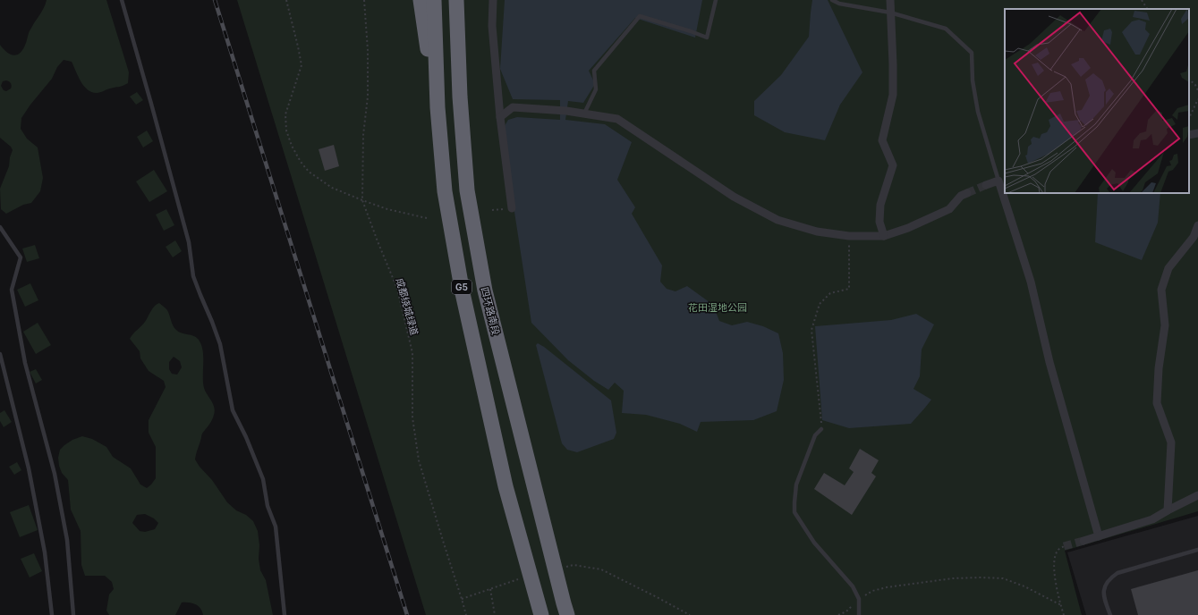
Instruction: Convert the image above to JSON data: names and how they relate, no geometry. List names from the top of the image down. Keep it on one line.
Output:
{"streets":{"highway":["G5","四环路南段"],"path":["成都绕城绿道"]},"parks":["花田湿地公园"]}
